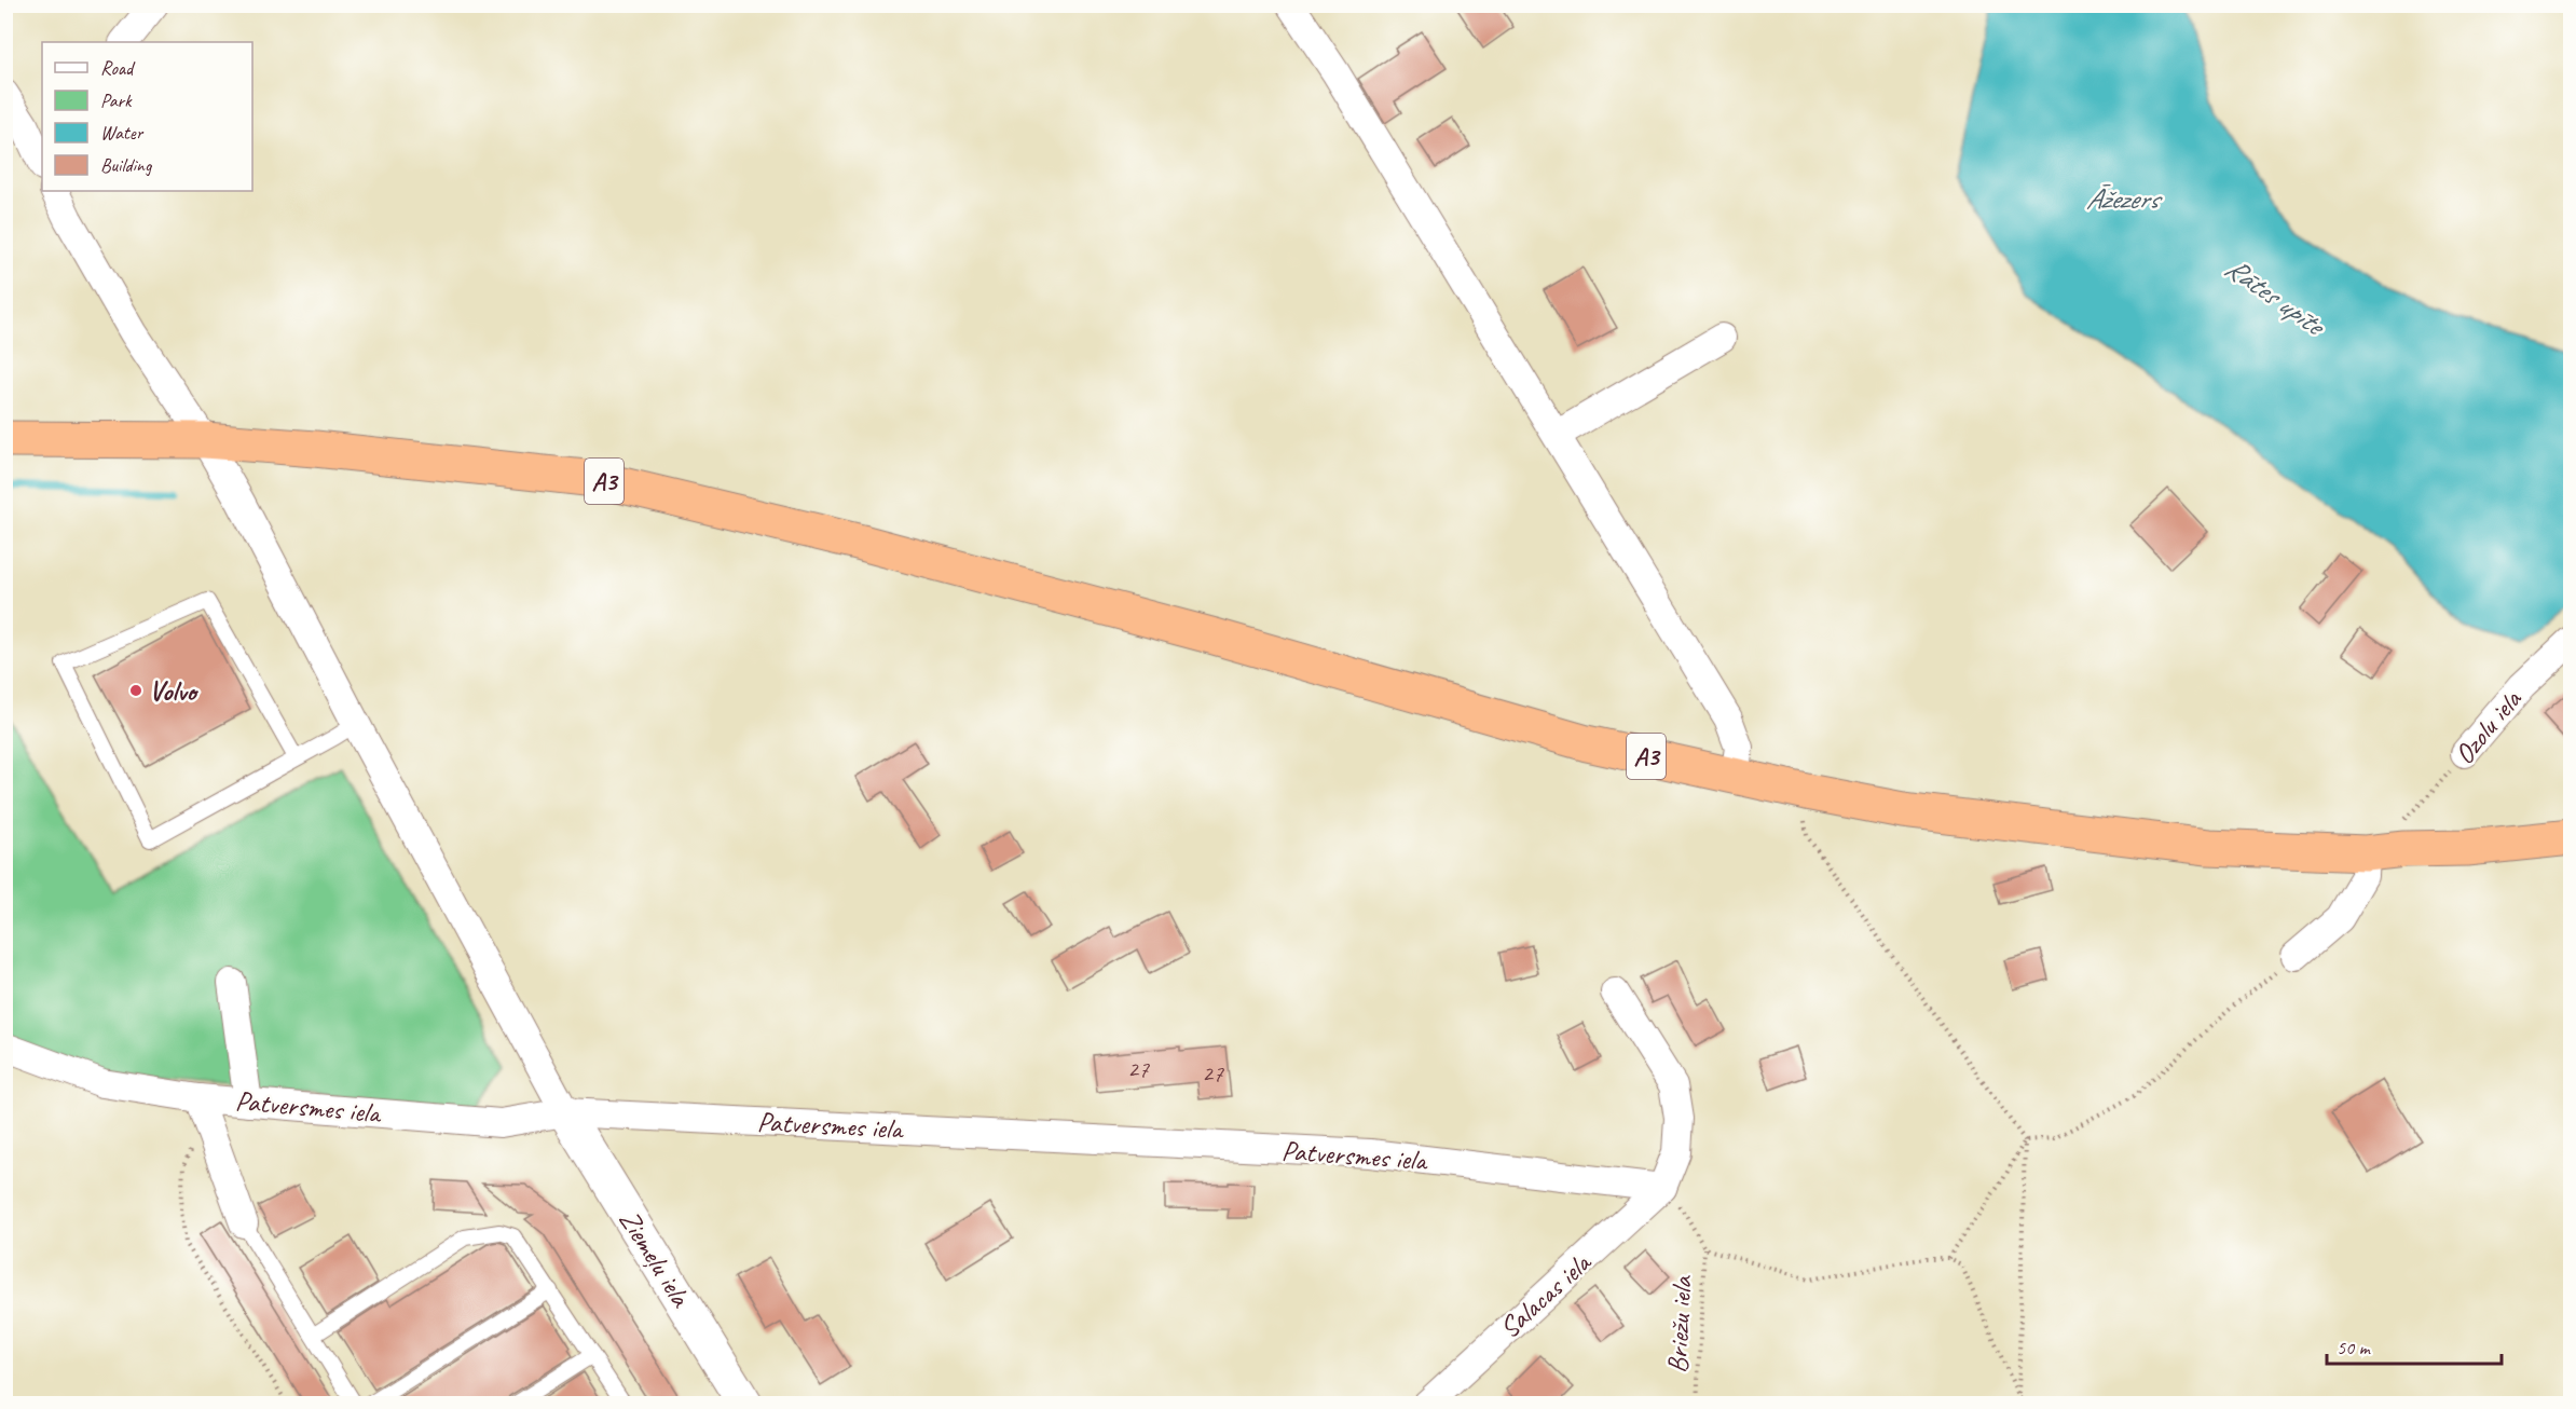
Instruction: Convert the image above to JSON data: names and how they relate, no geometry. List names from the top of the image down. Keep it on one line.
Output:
{"streets":{"highway":["A3"],"street":["Ozolu iela","Patversmes iela","Ziemeļu iela","Salacas iela"],"path":["Briežu iela"]},"crossings":[["Patversmes iela","Ziemeļu iela"],["Patversmes iela","Salacas iela"]],"water":["Āžezers","Rātes upīte"],"places":["Volvo"],"house_numbers":["27","27"],"legend":["Road","Park","Water","Building"],"scale_bar":"50 m"}
